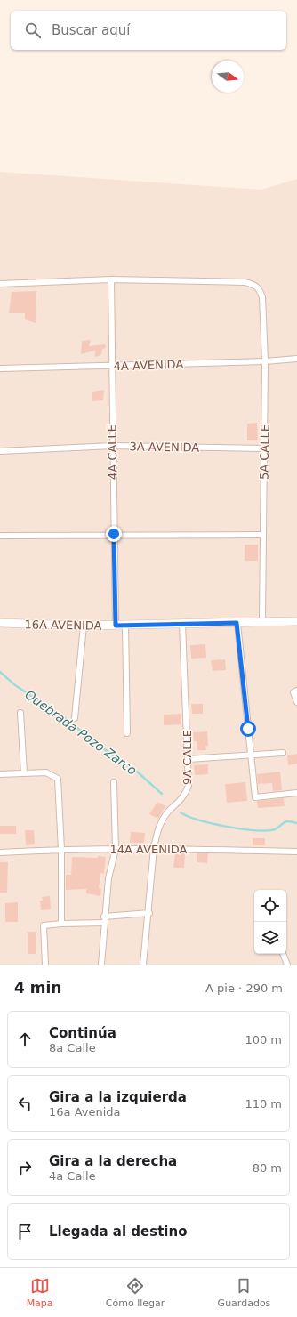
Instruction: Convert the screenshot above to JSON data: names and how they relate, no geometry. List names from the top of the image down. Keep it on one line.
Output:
{"streets":{"street":["4A AVENIDA","3A AVENIDA","4A CALLE","5A CALLE","16A AVENIDA","9A CALLE","14A AVENIDA"]},"crossings":[["4A AVENIDA","4A CALLE"],["4A AVENIDA","5A CALLE"],["3A AVENIDA","4A CALLE"],["3A AVENIDA","5A CALLE"],["4A CALLE","5A CALLE"],["4A CALLE","16A AVENIDA"],["5A CALLE","16A AVENIDA"],["16A AVENIDA","9A CALLE"],["9A CALLE","14A AVENIDA"]],"water":["Quebrada Pozo Zarco"],"north":"right","page":{"search":"Buscar aquí","heading":["4 min","A pie · 290 m"],"list":[["Continúa","8a Calle","100 m"],["Gira a la izquierda","16a Avenida","110 m"],["Gira a la derecha","4a Calle","80 m"],"Llegada al destino"],"nav":["Mapa","Cómo llegar","Guardados"]}}
